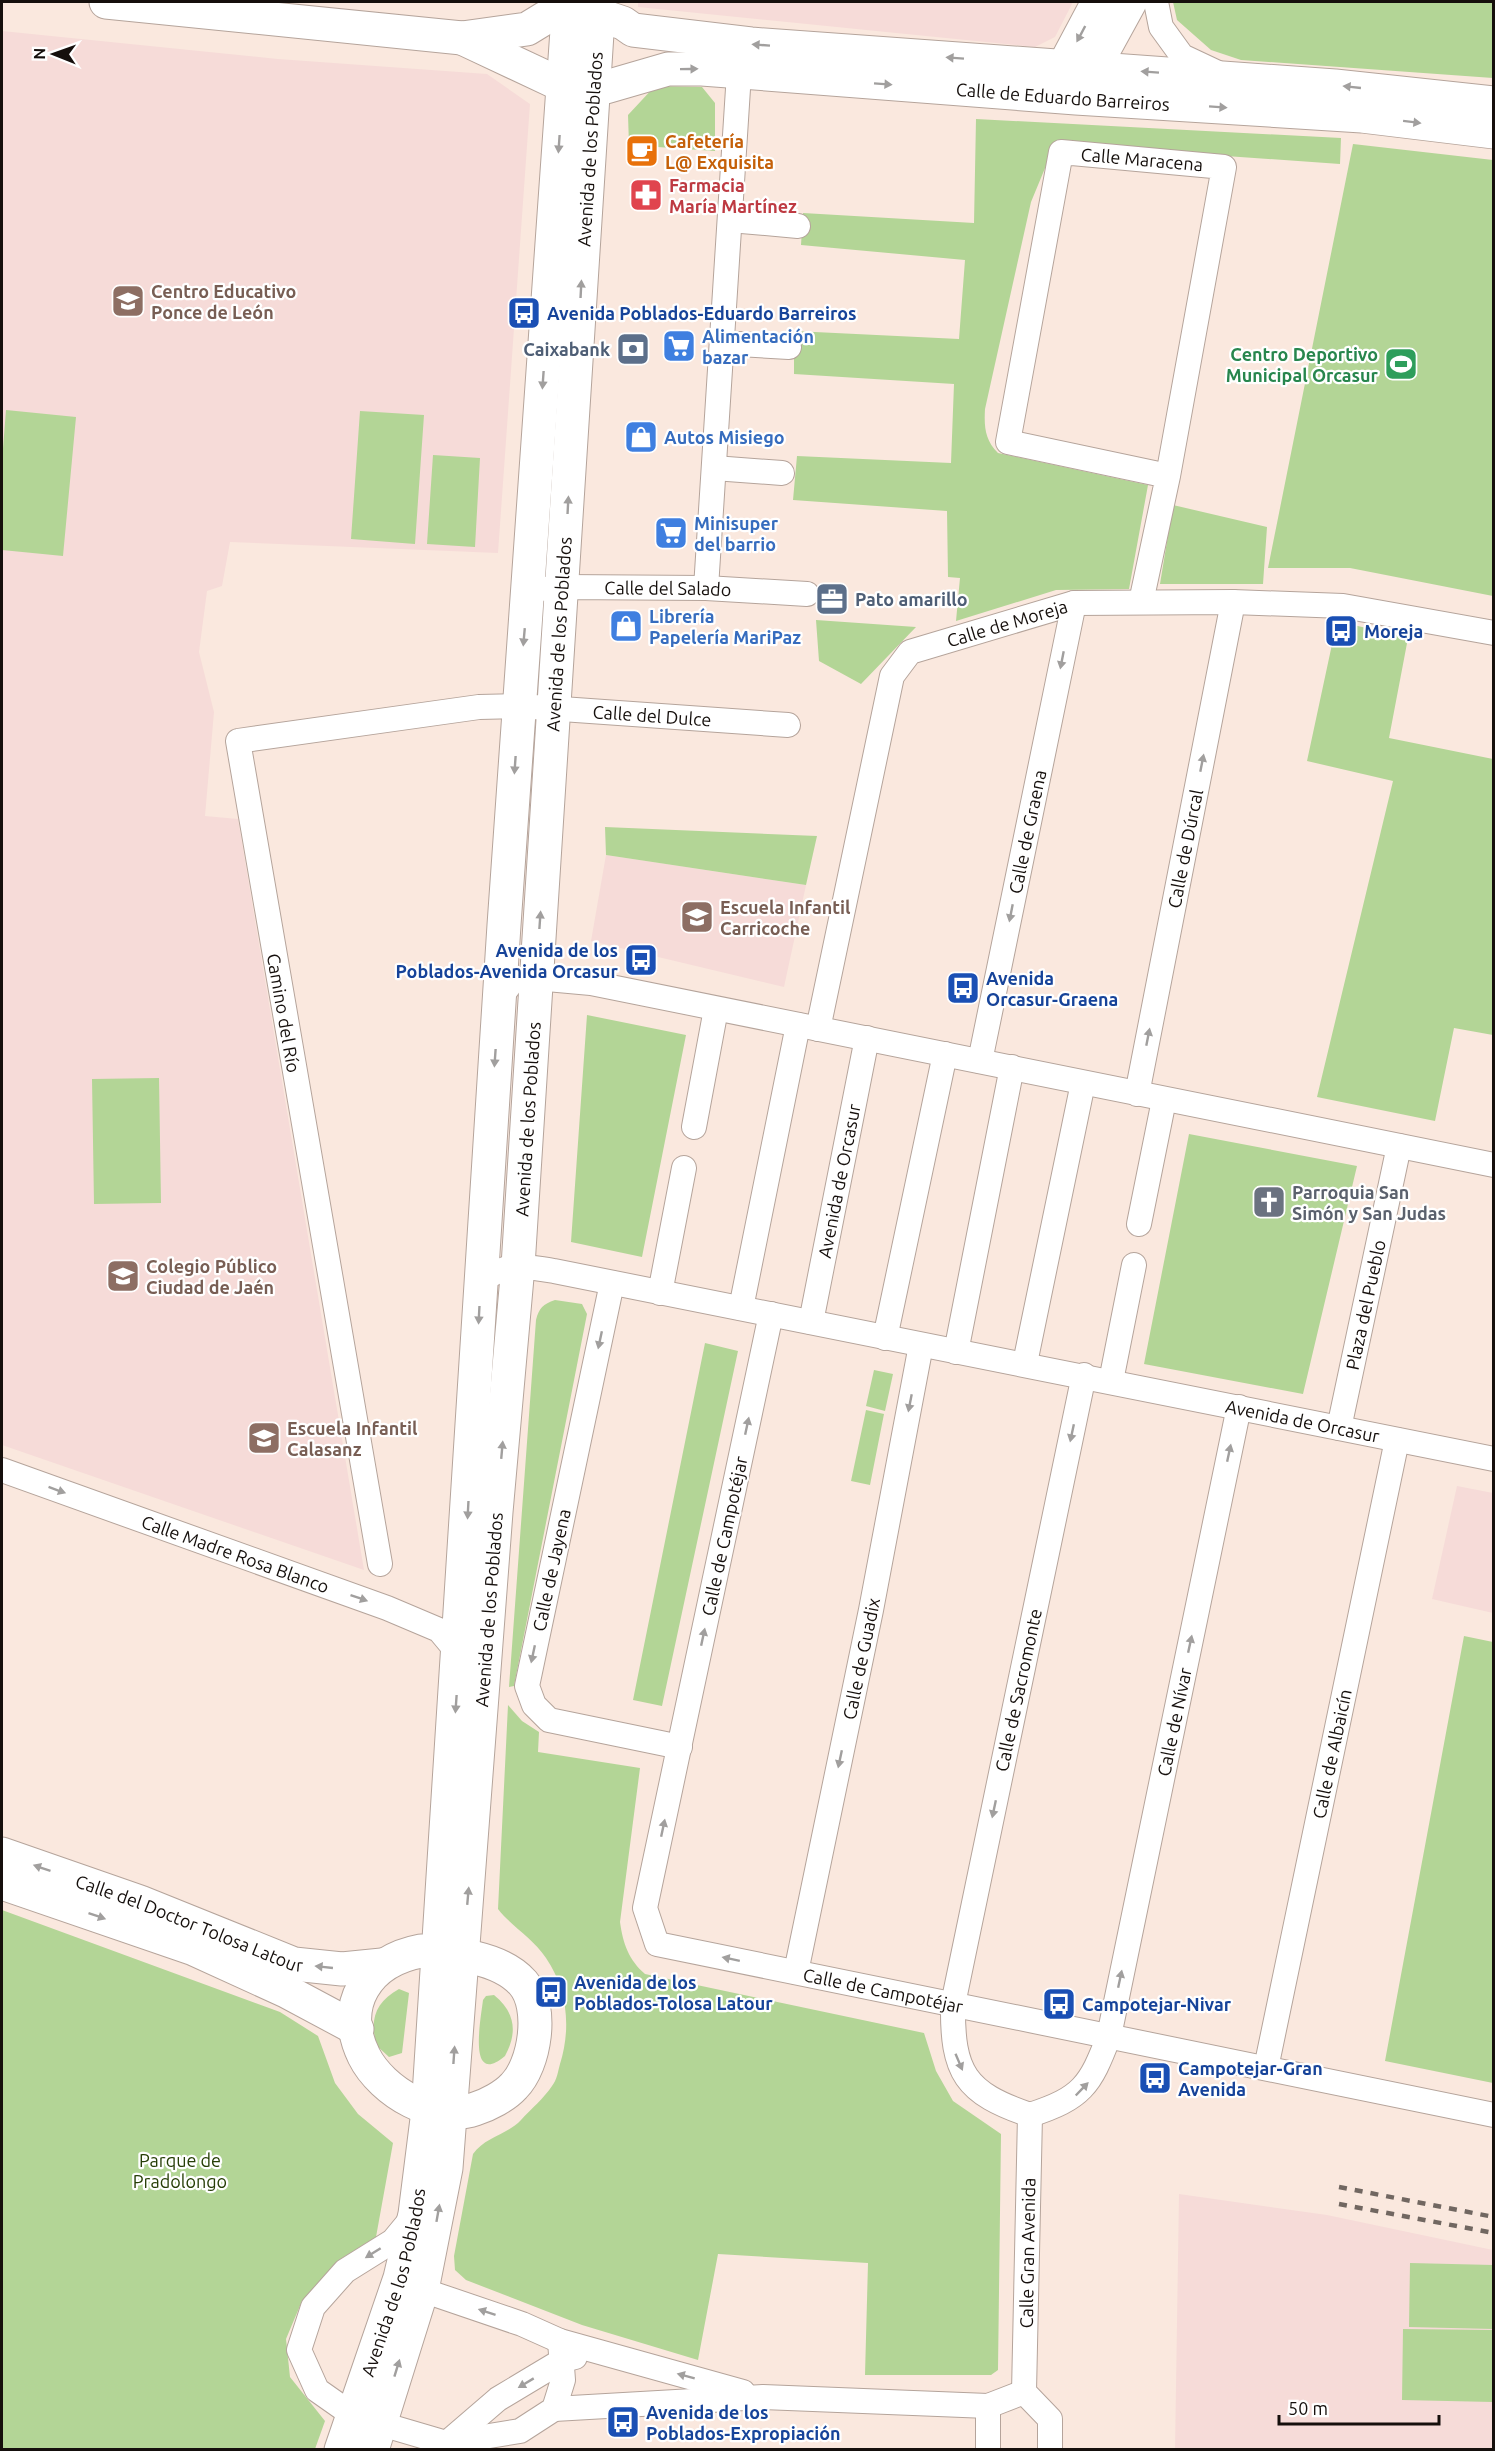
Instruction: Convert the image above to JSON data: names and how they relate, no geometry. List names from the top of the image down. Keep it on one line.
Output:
{"streets":{"main road":["Calle de Eduardo Barreiros","Avenida de los Poblados","Calle del Doctor Tolosa Latour"],"street":["Calle Maracena","Calle del Salado","Calle de Moreja","Calle del Dulce","Calle de Graena","Calle de Dúrcal","Camino del Río","Avenida de Orcasur","Plaza del Pueblo","Calle de Campotéjar","Calle Madre Rosa Blanco","Calle de Jayena","Calle de Guadix","Calle de Sacromonte","Calle de Nívar","Calle de Albaicín","Calle Gran Avenida"]},"crossings":[["Calle de Eduardo Barreiros","Avenida de los Poblados"],["Avenida de los Poblados","Calle del Salado"],["Avenida de los Poblados","Calle del Dulce"],["Avenida de los Poblados","Camino del Río"],["Avenida de los Poblados","Avenida de Orcasur"],["Avenida de los Poblados","Calle Madre Rosa Blanco"],["Calle Maracena","Calle de Moreja"],["Calle de Moreja","Calle de Graena"],["Calle de Moreja","Calle de Dúrcal"],["Calle del Dulce","Camino del Río"],["Avenida de Orcasur","Plaza del Pueblo"],["Avenida de Orcasur","Calle de Campotéjar"],["Avenida de Orcasur","Calle de Jayena"],["Avenida de Orcasur","Calle de Guadix"],["Avenida de Orcasur","Calle de Sacromonte"],["Avenida de Orcasur","Calle de Nívar"],["Avenida de Orcasur","Calle de Albaicín"],["Calle de Campotéjar","Calle de Jayena"],["Calle de Campotéjar","Calle de Guadix"],["Calle de Campotéjar","Calle de Sacromonte"],["Calle de Campotéjar","Calle de Nívar"],["Calle de Campotéjar","Calle de Albaicín"]],"one_way":["Calle de Graena","Calle de Dúrcal","Calle de Campotéjar","Calle Madre Rosa Blanco","Calle de Guadix","Calle de Sacromonte","Calle de Nívar"],"parks":["Parque de Pradolongo"],"places":{"cafe":["Cafetería L@ Exquisita"],"pharmacy":["Farmacia María Martínez"],"school or university":["Centro Educativo Ponce de León","Escuela Infantil Carricoche","Colegio Público Ciudad de Jaén","Escuela Infantil Calasanz"],"bus stop":["Avenida Poblados-Eduardo Barreiros","Moreja","Avenida de los Poblados-Avenida Orcasur","Avenida Orcasur-Graena","Avenida de los Poblados-Tolosa Latour","Campotejar-Nivar","Campotejar-Gran Avenida","Avenida de los Poblados-Expropiación"],"supermarket":["Alimentación bazar","Minisuper del barrio"],"bank":["Caixabank"],"sports":["Centro Deportivo Municipal Orcasur"],"shop":["Autos Misiego","Librería Papelería MariPaz"],"office":["Pato amarillo"],"church":["Parroquia San Simón y San Judas"]},"scale_bar":"50 m","north":"left"}
